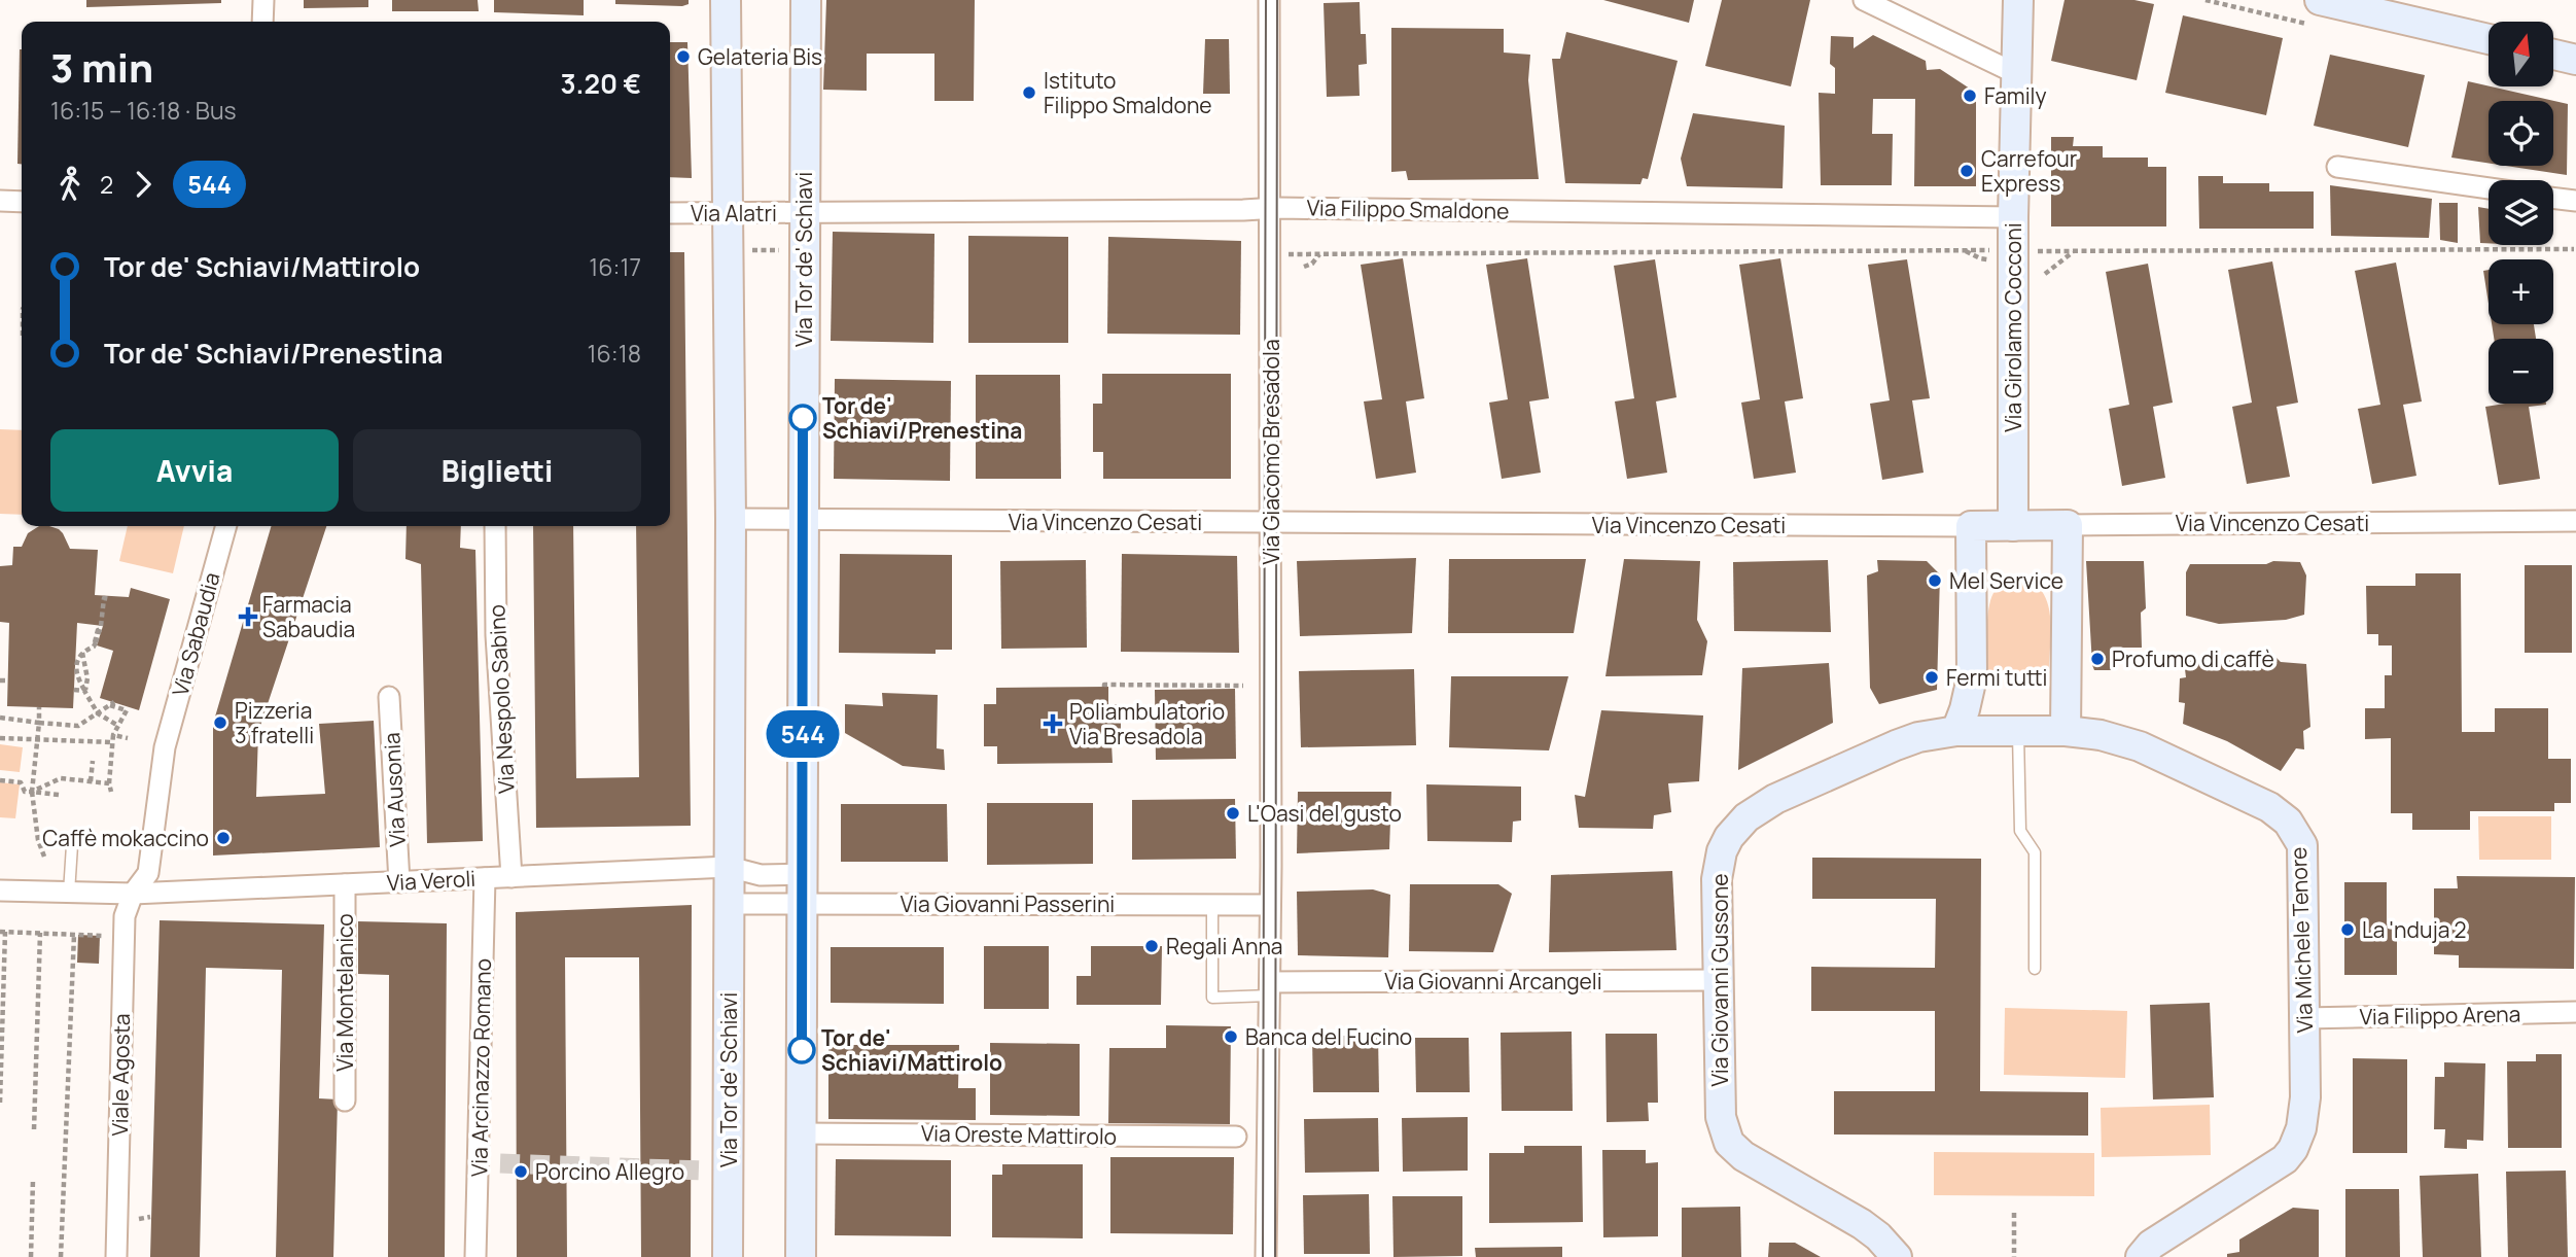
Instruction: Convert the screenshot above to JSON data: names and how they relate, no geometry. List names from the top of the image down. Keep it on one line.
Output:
{"streets":{"main road":["Via Tor de' Schiavi","Via Girolamo Cocconi","Via Vincenzo Cesati","Via Michele Tenore","Via Giovanni Gussone"],"street":["Via Filippo Smaldone","Via Alatri","Via Giacomo Bresadola","Via Sabaudia","Via Nespolo Sabino","Via Ausonia","Via Veroli","Via Giovanni Passerini","Via Giovanni Arcangeli","Via Montelanico","Via Filippo Arena","Via Arcinazzo Romano","Viale Agosta","Via Oreste Mattirolo"]},"crossings":[["Via Filippo Smaldone","Via Alatri"],["Via Filippo Smaldone","Via Tor de' Schiavi"],["Via Filippo Smaldone","Via Girolamo Cocconi"],["Via Filippo Smaldone","Via Giacomo Bresadola"],["Via Alatri","Via Tor de' Schiavi"],["Via Tor de' Schiavi","Via Vincenzo Cesati"],["Via Tor de' Schiavi","Via Veroli"],["Via Tor de' Schiavi","Via Giovanni Passerini"],["Via Tor de' Schiavi","Via Oreste Mattirolo"],["Via Girolamo Cocconi","Via Vincenzo Cesati"],["Via Giacomo Bresadola","Via Vincenzo Cesati"],["Via Giacomo Bresadola","Via Giovanni Passerini"],["Via Giacomo Bresadola","Via Giovanni Arcangeli"],["Via Sabaudia","Via Veroli"],["Via Sabaudia","Viale Agosta"],["Via Nespolo Sabino","Via Veroli"],["Via Ausonia","Via Veroli"],["Via Veroli","Via Montelanico"],["Via Veroli","Via Arcinazzo Romano"],["Via Veroli","Viale Agosta"],["Via Michele Tenore","Via Giovanni Gussone"],["Via Michele Tenore","Via Filippo Arena"],["Via Giovanni Gussone","Via Giovanni Arcangeli"]],"places":{"other":["Gelateria Bis","Istituto Filippo Smaldone","Family","Carrefour Express","Tor de' Schiavi/Prenestina","Mel Service","Profumo di caffè","Fermi tutti","Pizzeria 3 fratelli","L'Oasi del gusto","Caffè mokaccino","La 'nduja 2","Regali Anna","Banca del Fucino","Tor de' Schiavi/Mattirolo","Porcino Allegro"],"health":["Farmacia Sabaudia","Poliambulatorio Via Bresadola"]},"lines":["bus line 544"],"north":"top","page":{"on_map":"544","map_buttons":["+","−"],"heading":["3 min","16:15 – 16:18 · Bus","3.20 €"],"legs":["2","544"],"list":[{"name":"Tor de' Schiavi/Mattirolo","value":"16:17"},{"name":"Tor de' Schiavi/Prenestina","value":"16:18"}],"buttons":["Avvia","Biglietti"]}}
